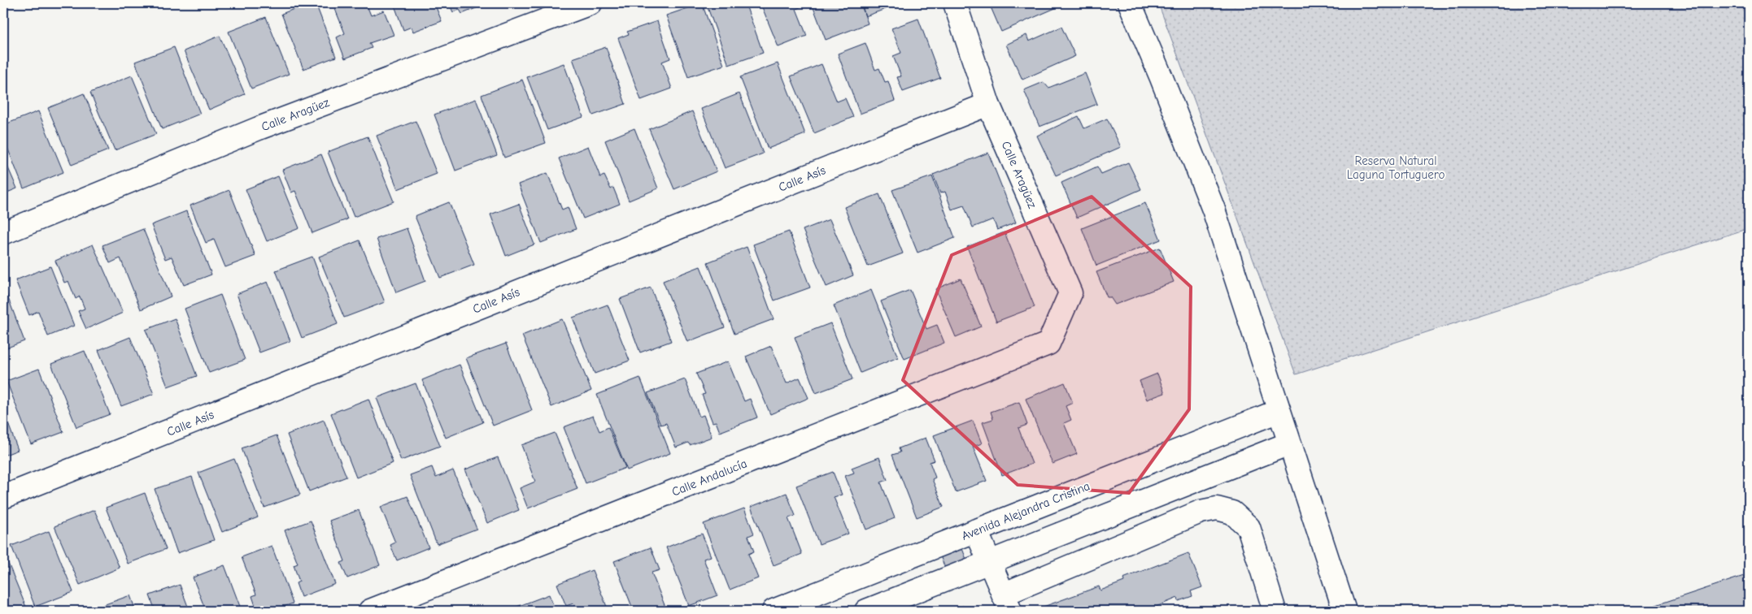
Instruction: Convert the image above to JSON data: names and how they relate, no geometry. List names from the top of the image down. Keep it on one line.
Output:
{"streets":{"street":["Calle Aragüez","Calle Asís","Calle Andalucía","Avenida Alejandra Cristina"]},"crossings":[["Calle Aragüez","Calle Asís"],["Calle Aragüez","Calle Andalucía"]],"parks":["Reserva Natural Laguna Tortuguero"]}
